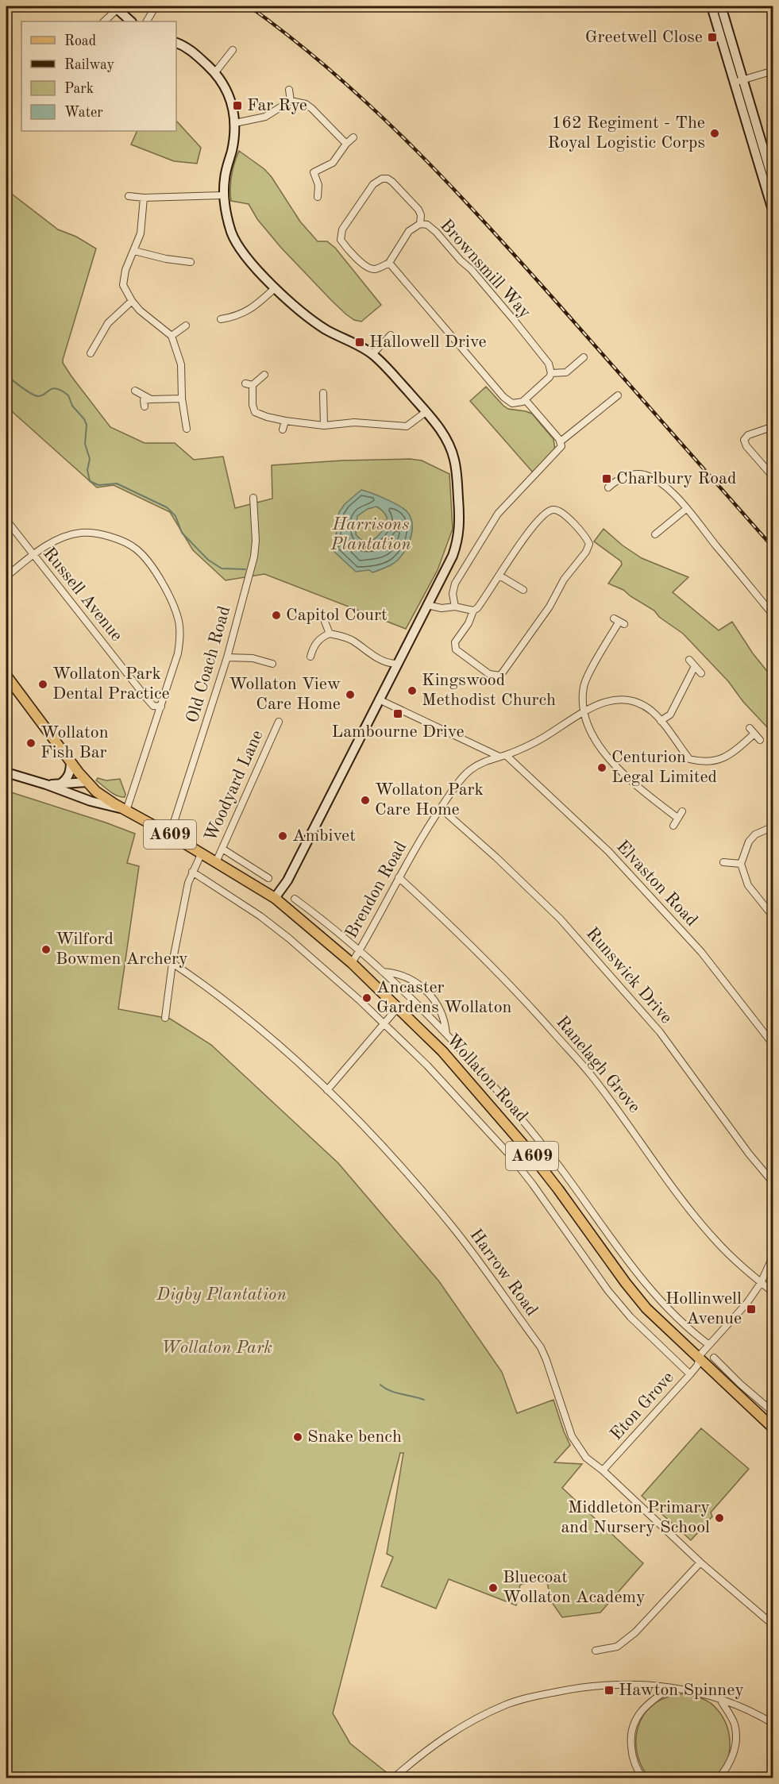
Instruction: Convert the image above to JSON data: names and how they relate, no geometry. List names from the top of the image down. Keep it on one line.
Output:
{"streets":{"main road":["A609","Wollaton Road"],"street":["Brownsmill Way","Russell Avenue","Old Coach Road","Woodyard Lane","Elvaston Road","Brendon Road","Runswick Drive","Ranelagh Grove","Harrow Road","Eton Grove"]},"crossings":[["Old Coach Road","Wollaton Road"],["Woodyard Lane","Wollaton Road"],["A609","Wollaton Road"],["Elvaston Road","Brendon Road"],["Brendon Road","Runswick Drive"],["Brendon Road","Ranelagh Grove"],["Brendon Road","Wollaton Road"],["Ranelagh Grove","Eton Grove"],["Wollaton Road","Eton Grove"],["Harrow Road","Eton Grove"]],"parks":["Harrisons Plantation","Digby Plantation","Wollaton Park"],"places":{"transit":["Greetwell Close","Far Rye","Hallowell Drive","Charlbury Road","Lambourne Drive","Hollinwell Avenue","Hawton Spinney"],"other":["162 Regiment - The Royal Logistic Corps","Capitol Court","Wollaton Park Dental Practice","Kingswood Methodist Church","Wollaton View Care Home","Wollaton Fish Bar","Centurion Legal Limited","Wollaton Park Care Home","Ambivet","Wilford Bowmen Archery","Ancaster Gardens Wollaton","Snake bench","Middleton Primary and Nursery School","Bluecoat Wollaton Academy"]},"legend":["Road","Railway","Park","Water"]}
